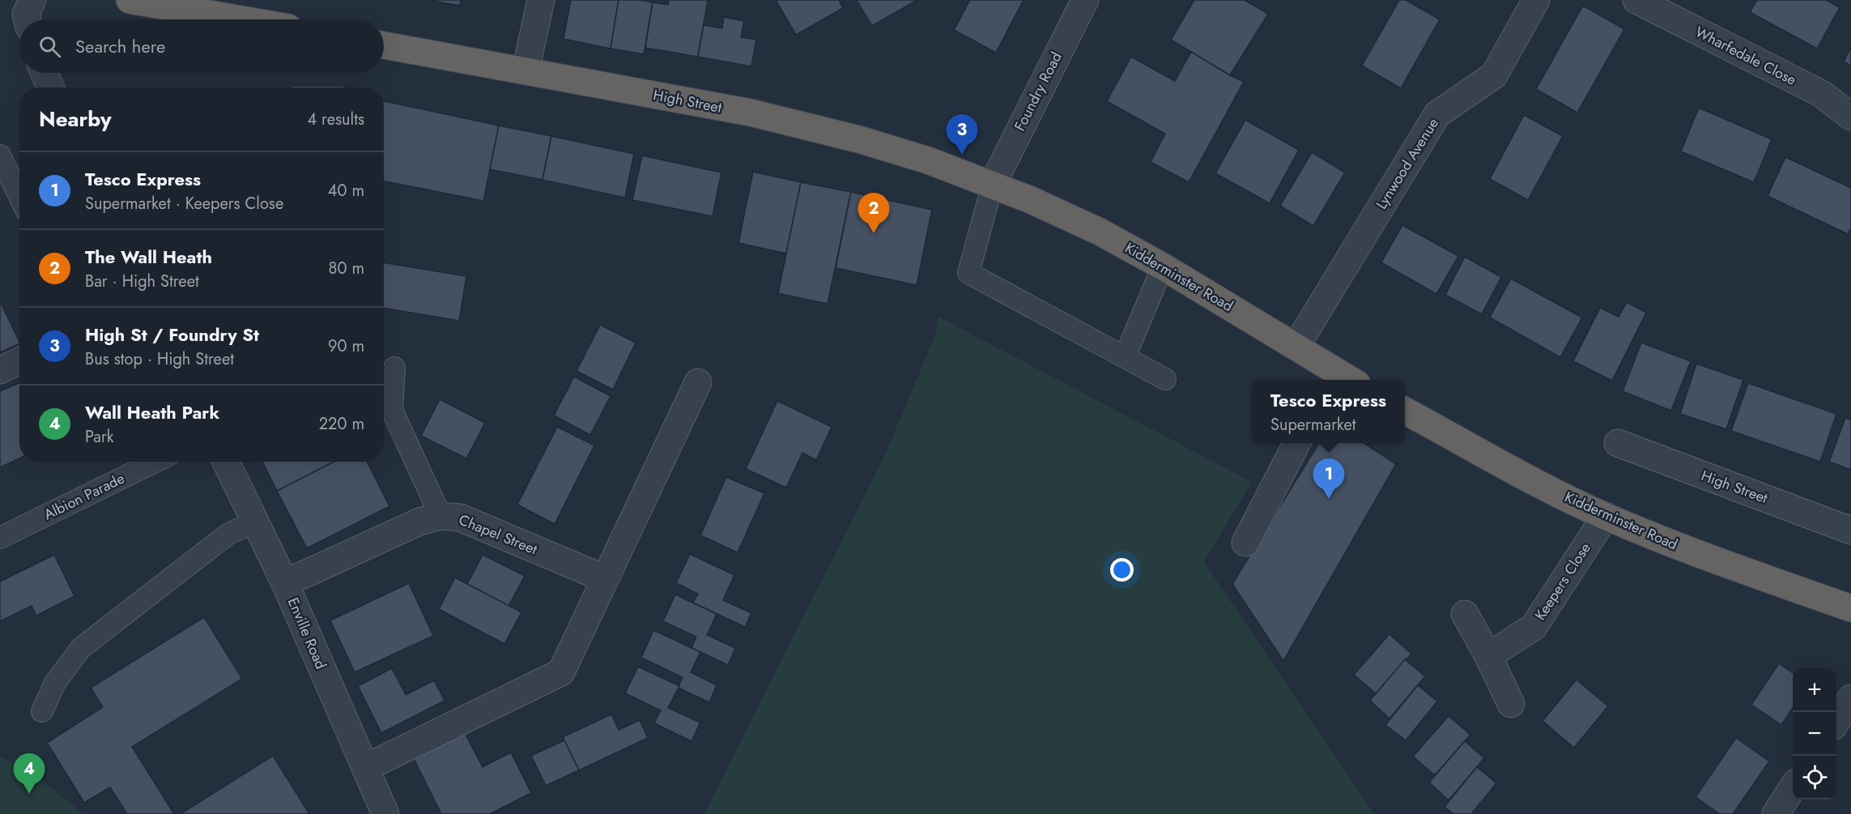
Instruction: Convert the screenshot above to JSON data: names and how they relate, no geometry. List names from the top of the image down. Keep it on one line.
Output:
{"streets":{"highway":["High Street","Kidderminster Road"],"street":["Wharfedale Close","Foundry Road","Lynwood Avenue","Chapel Street","Keepers Close","Enville Road"],"lane":["Albion Parade"]},"crossings":[["Foundry Road","High Street"],["Foundry Road","Kidderminster Road"],["High Street","Kidderminster Road"],["Lynwood Avenue","Kidderminster Road"],["Kidderminster Road","Keepers Close"],["Chapel Street","Enville Road"]],"page":{"search":"Search here","heading":["Nearby","4 results"],"pins":["3","2","1","4"],"list":[{"mark":"1","name":"Tesco Express","note":"Supermarket · Keepers Close","value":"40 m"},{"mark":"2","name":"The Wall Heath","note":"Bar · High Street","value":"80 m"},{"mark":"3","name":"High St / Foundry St","note":"Bus stop · High Street","value":"90 m"},{"mark":"4","name":"Wall Heath Park","note":"Park","value":"220 m"}],"popup":["Tesco Express","Supermarket"],"map_buttons":["+","−"]}}
